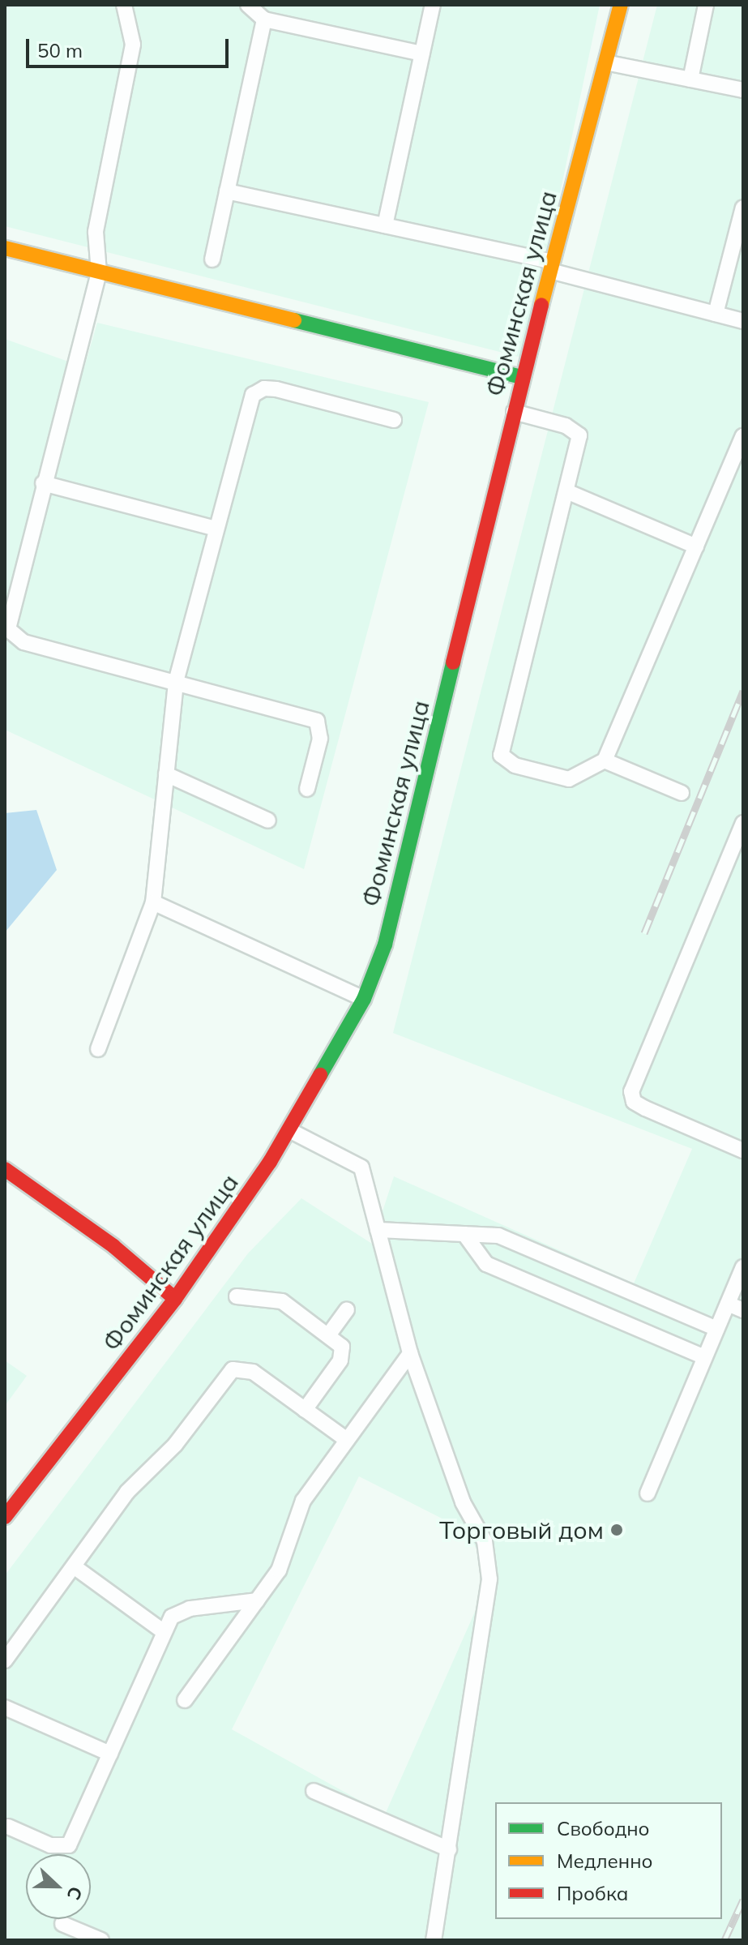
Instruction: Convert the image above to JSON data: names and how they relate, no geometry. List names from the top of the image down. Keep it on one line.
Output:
{"streets":{"street":["Фоминская улица"]},"places":["Торговый дом"],"legend":["Свободно","Медленно","Пробка"],"scale_bar":"50 m","north":"right"}
